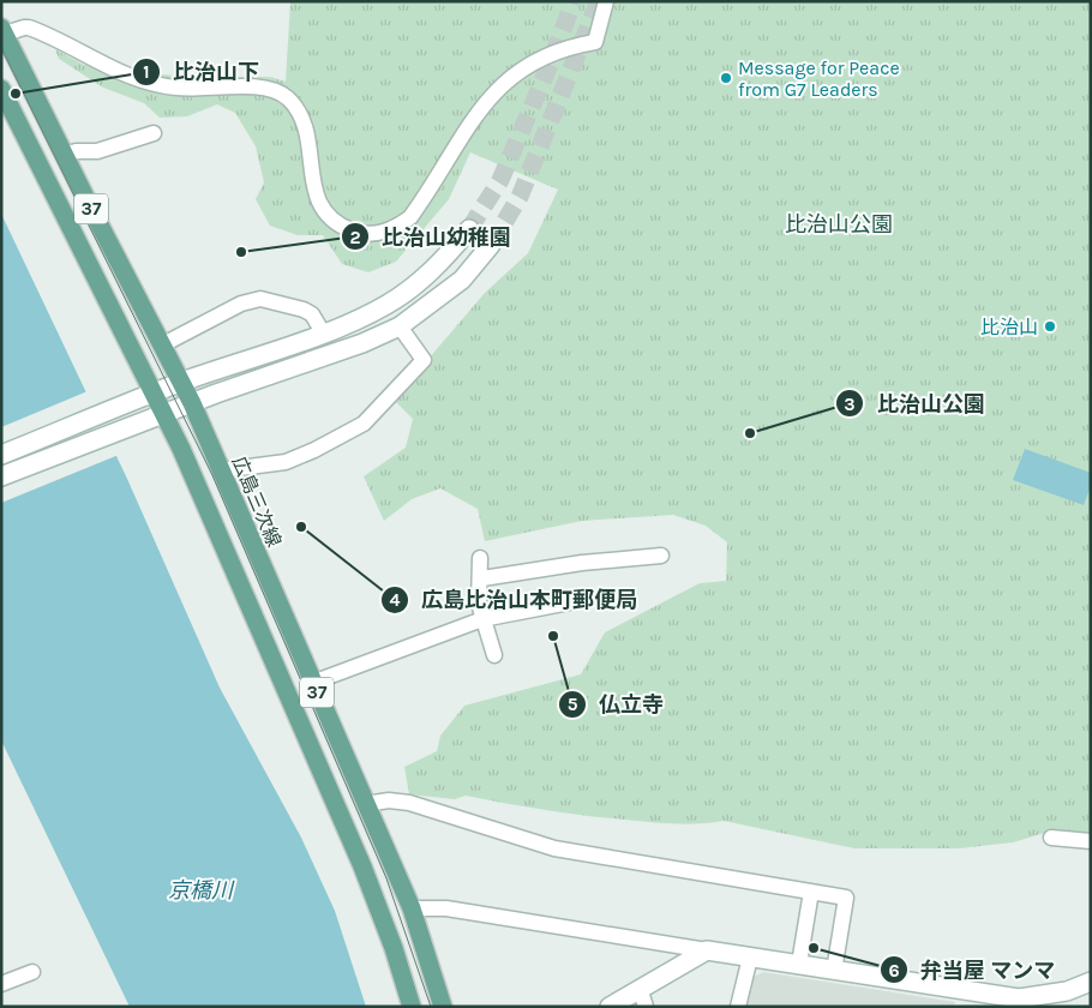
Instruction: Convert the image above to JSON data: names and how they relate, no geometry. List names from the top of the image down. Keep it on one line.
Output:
{"streets":{"main road":["37","広島三次線"]},"districts":["比治山公園"],"water":["京橋川"],"places":["Message for Peace from G7 Leaders","比治山下","比治山幼稚園","比治山","比治山公園","広島比治山本町郵便局","仏立寺","弁当屋 マンマ"]}
